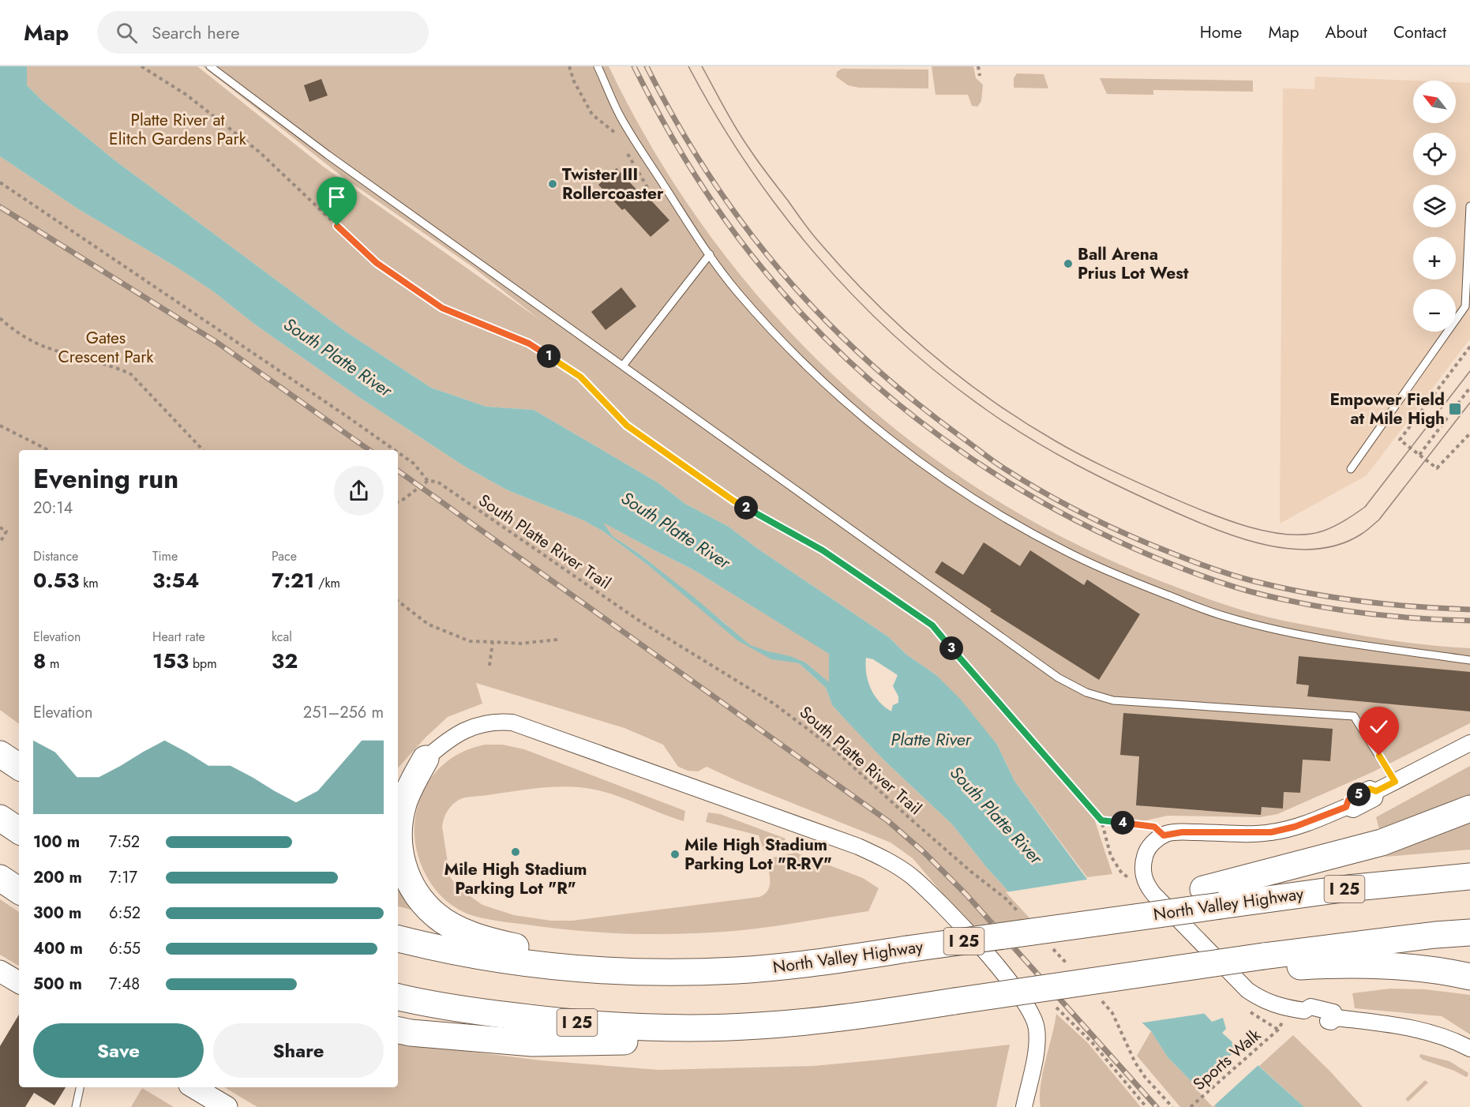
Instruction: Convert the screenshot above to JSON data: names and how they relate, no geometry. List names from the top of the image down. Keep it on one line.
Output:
{"streets":{"highway":["I 25","North Valley Highway"],"path":["South Platte River Trail","Sports Walk"]},"crossings":[["South Platte River Trail","North Valley Highway"]],"water":["South Platte River","Platte River"],"parks":["Platte River at Elitch Gardens Park","Gates Crescent Park"],"places":{"other":["Twister III Rollercoaster","Ball Arena Prius Lot West","Mile High Stadium Parking Lot \"R\"","Mile High Stadium Parking Lot \"R-RV\""],"transit":["Empower Field at Mile High"]},"north":"top left","page":{"header":"Map","search":"Search here","nav":["Home","Map","About","Contact"],"map_buttons":["+","−"],"pins":["1","2","3","5","4"],"heading":["Evening run","20:14"],"stats":[["Distance","0.53 km"],["Time","3:54"],["Pace","7:21 /km"],["Elevation","8 m"],["Heart rate","153 bpm"],["kcal","32"]],"chart":["Elevation","251–256 m"],"list":[{"name":"100 m","note":"7:52"},{"name":"200 m","note":"7:17"},{"name":"300 m","note":"6:52"},{"name":"400 m","note":"6:55"},{"name":"500 m","note":"7:48"}],"buttons":["Save","Share"]}}
